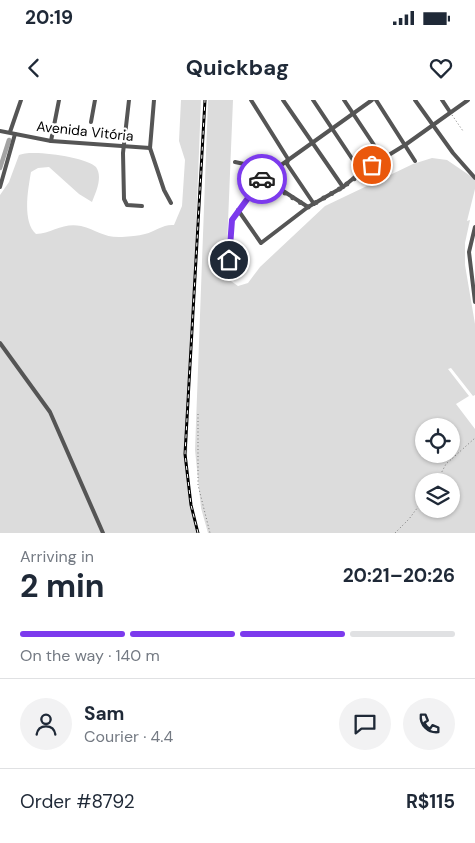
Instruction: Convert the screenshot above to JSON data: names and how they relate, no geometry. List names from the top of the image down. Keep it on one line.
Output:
{"streets":{"street":["Avenida Vitória"]},"page":{"status":"20:19","header":"Quickbag","heading":["2 min","Arriving in","20:21–20:26"],"panel":["Sam","Courier · 4.4","Order #8792","R$115"],"bar":"On the way · 140 m"}}
